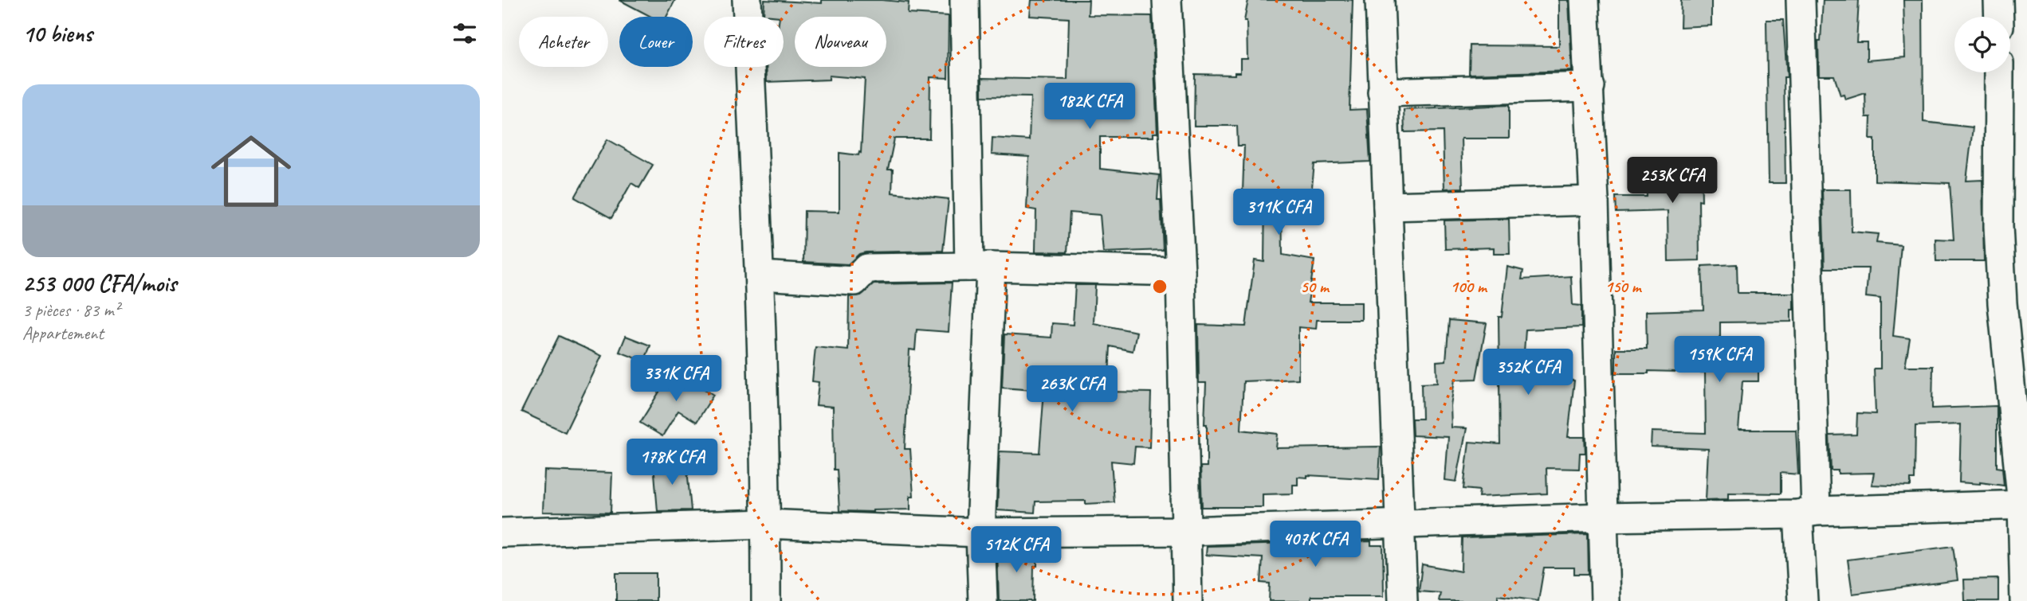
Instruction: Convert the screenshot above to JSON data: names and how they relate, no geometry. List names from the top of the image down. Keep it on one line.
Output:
{"page":{"heading":"10 biens","chip":["Acheter","Louer","Filtres","Nouveau"],"list":[{"name":"253 000 CFA/mois","note":"3 pièces · 83 m² · Appartement"}],"price":["182K CFA","253K CFA","311K CFA","159K CFA","352K CFA","331K CFA","263K CFA","178K CFA","407K CFA","512K CFA"]},"rings":["50 m","100 m","150 m"]}
